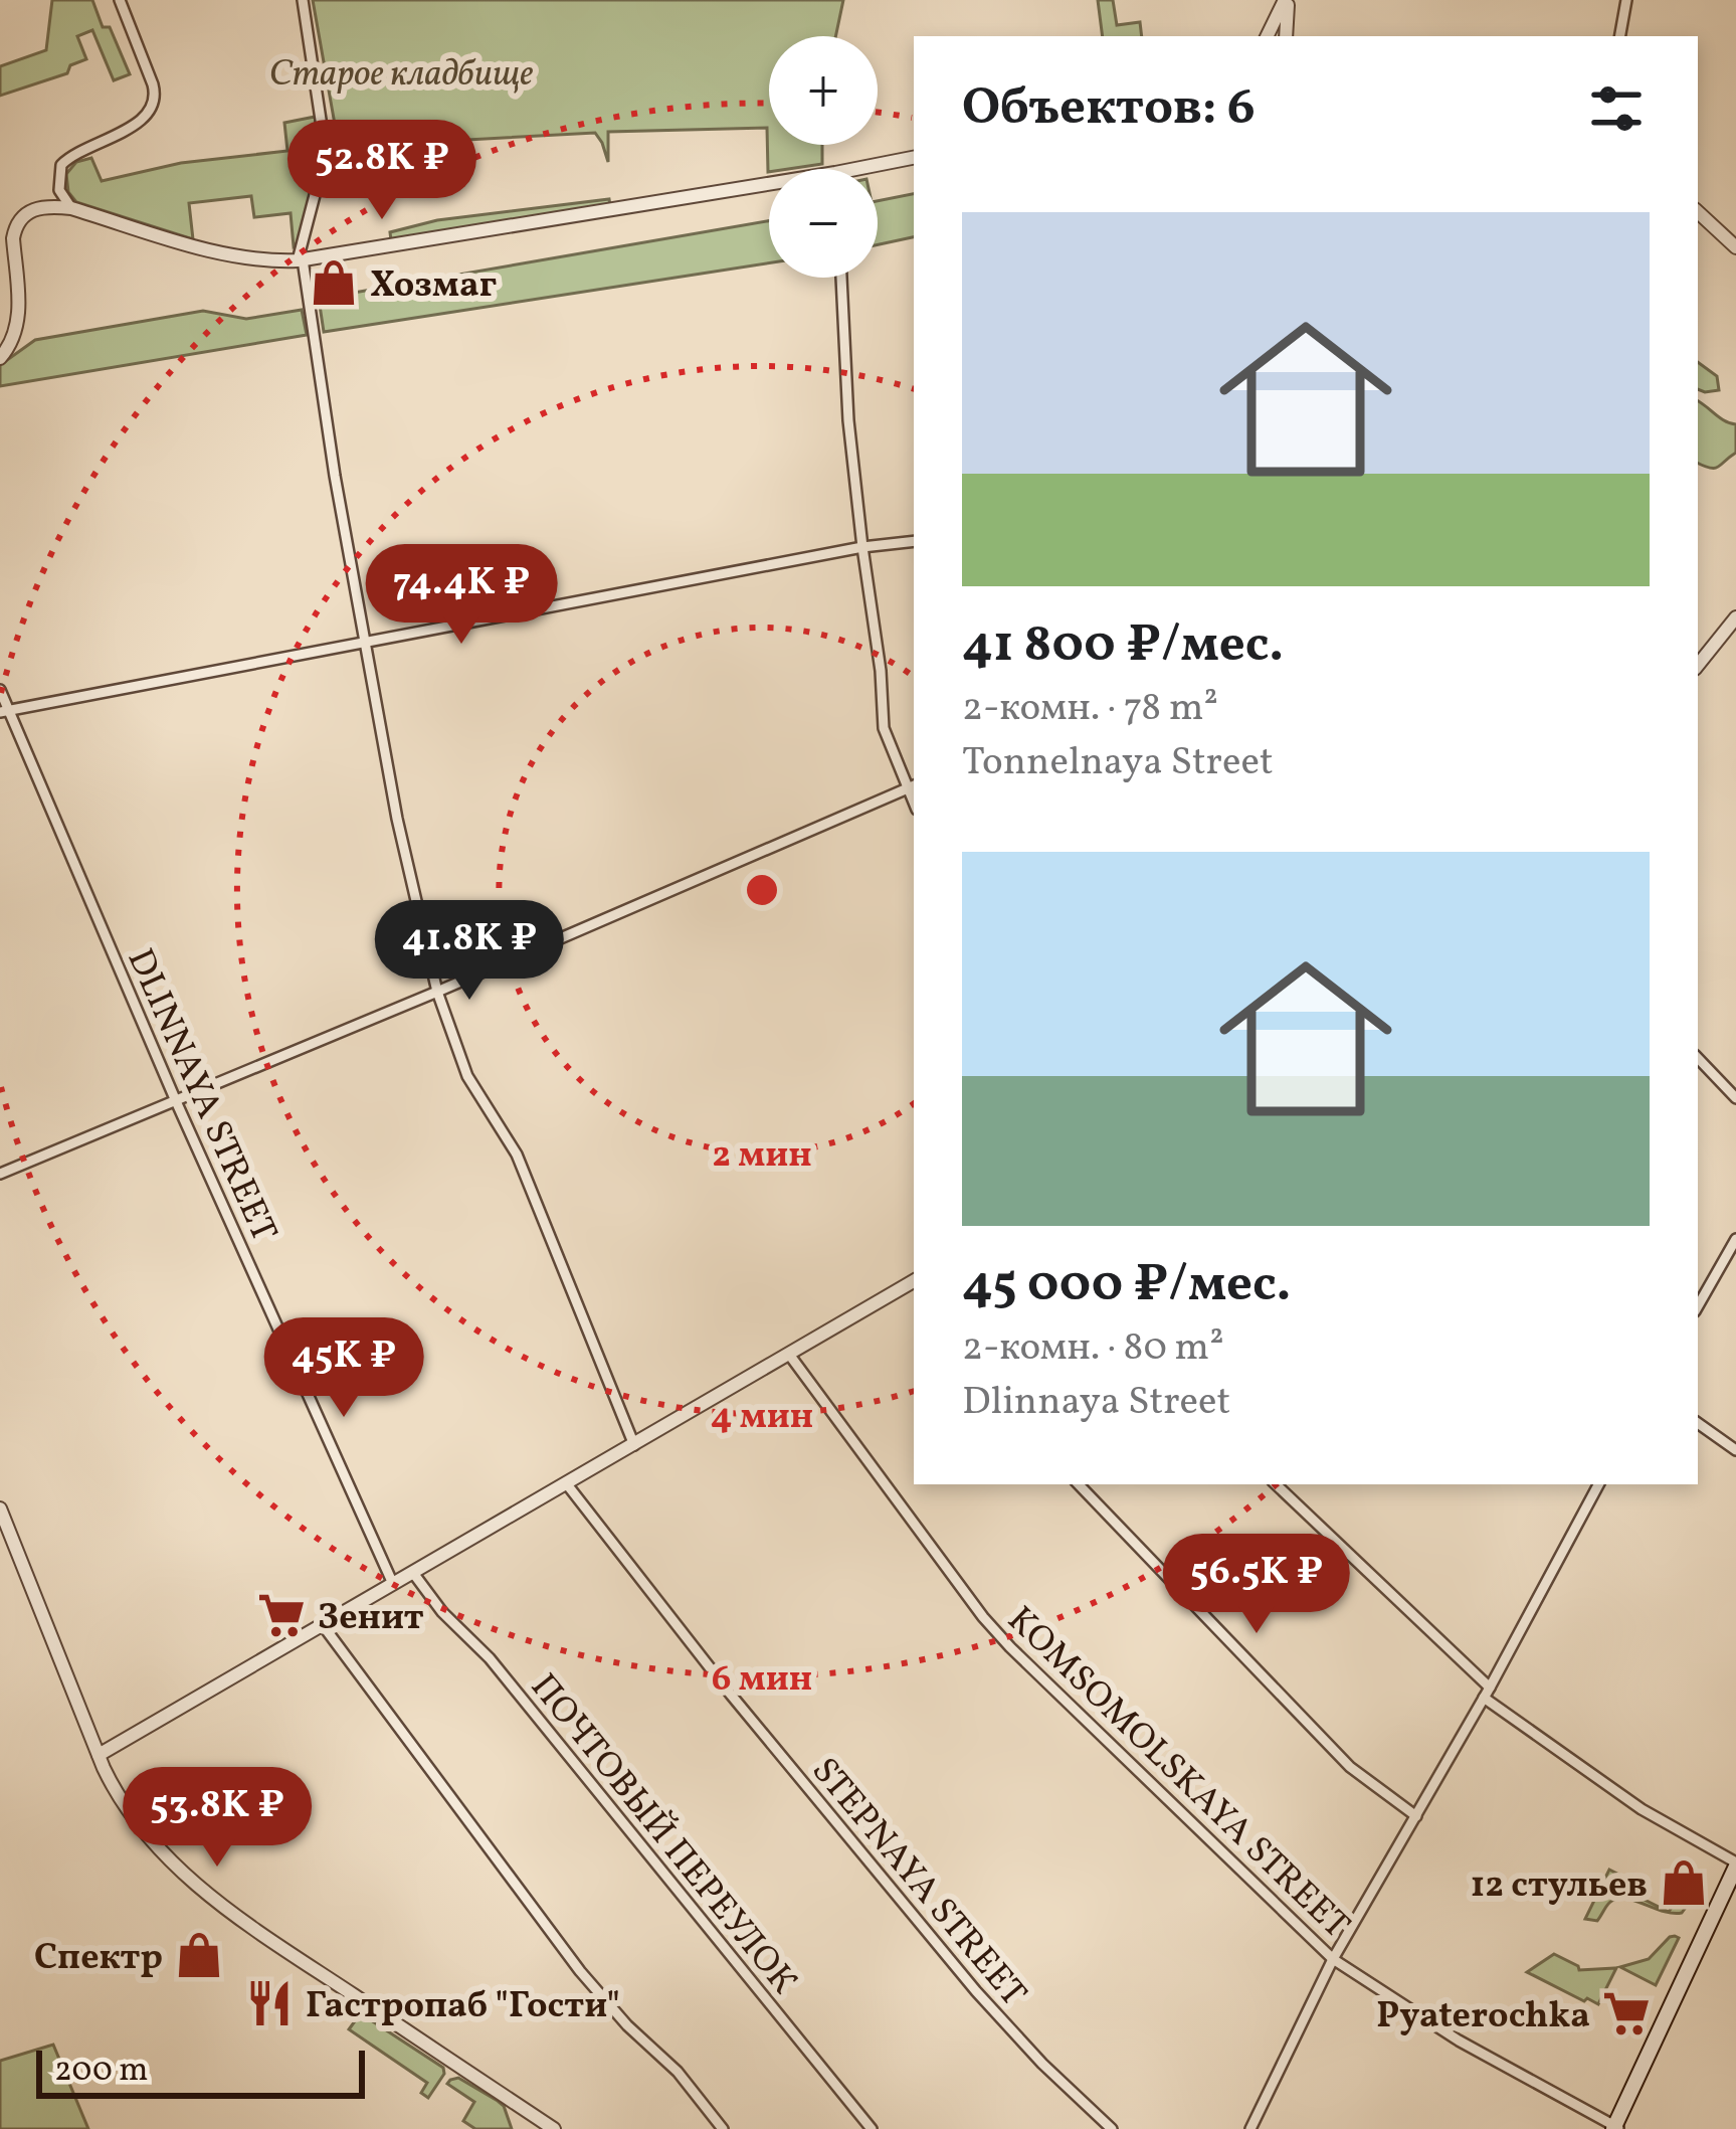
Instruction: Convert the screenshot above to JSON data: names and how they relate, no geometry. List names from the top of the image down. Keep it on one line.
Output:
{"streets":{"street":["DLINNAYA STREET","KOMSOMOLSKAYA STREET","ПОЧТОВЫЙ ПЕРЕУЛОК","STEPNAYA STREET"]},"parks":["Старое кладбище"],"places":{"shop":["Хозмаг","12 стульев","Спектр"],"supermarket":["Зенит","Pyaterochka"],"restaurant":["Гастропаб \"Гости\""]},"scale_bar":"200 m","page":{"map_buttons":["+","−"],"heading":"Объектов: 6","price":["52.8K ₽","74.4K ₽","41.8K ₽","45K ₽","56.5K ₽","53.8K ₽"],"list":[{"name":"41 800 ₽/мес.","note":"2-комн. · 78 m² · Tonnelnaya Street"},{"name":"45 000 ₽/мес.","note":"2-комн. · 80 m² · Dlinnaya Street"}],"scale":"200 m"},"rings":["2 мин","4 мин","6 мин"]}
